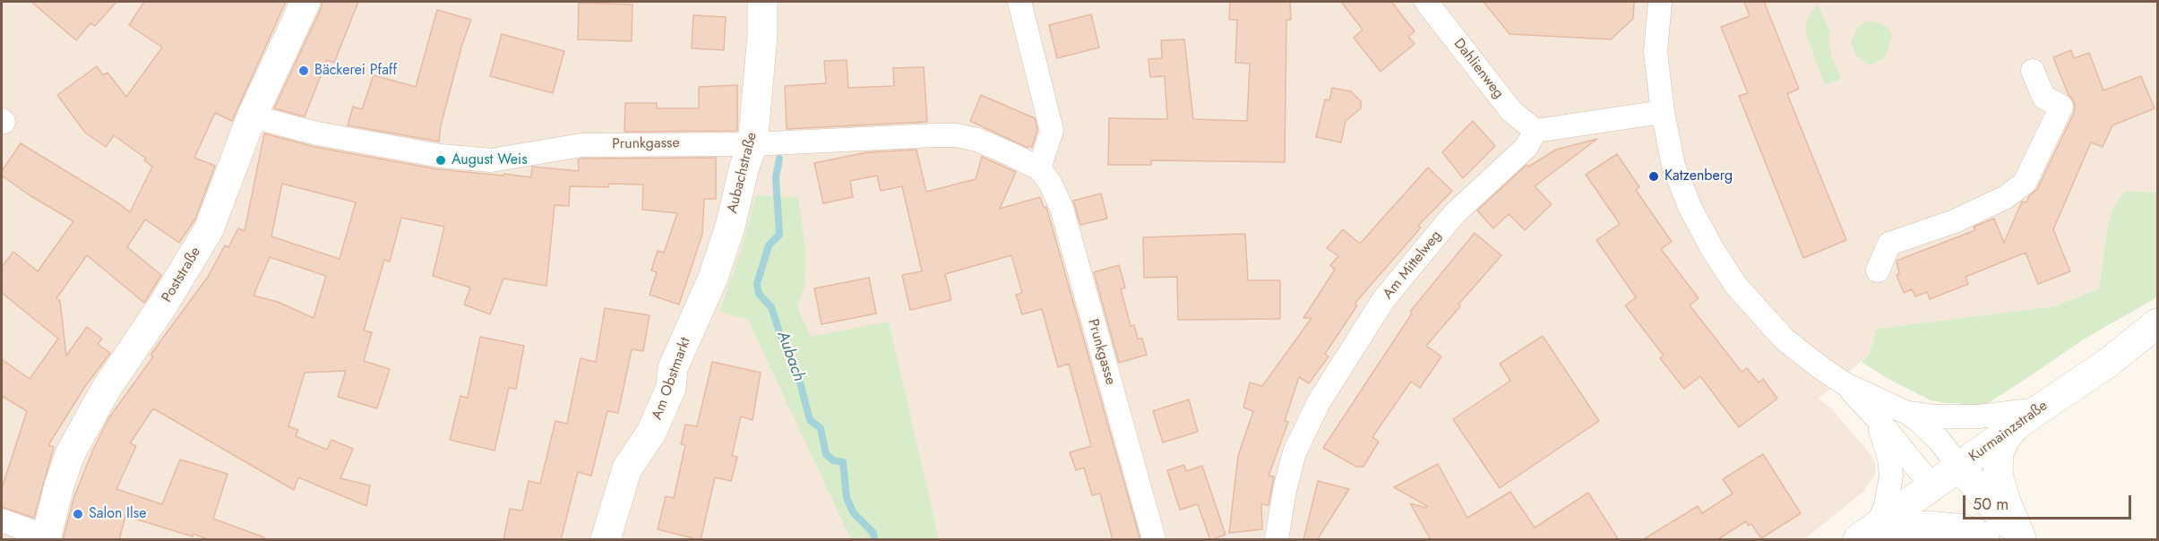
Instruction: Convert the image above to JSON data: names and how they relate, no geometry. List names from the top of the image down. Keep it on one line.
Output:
{"streets":{"main road":["Aubachstraße","Poststraße","Am Obstmarkt","Kurmainzstraße"],"street":["Dahlienweg","Prunkgasse","Am Mittelweg"]},"crossings":[["Dahlienweg","Am Mittelweg"],["Prunkgasse","Aubachstraße"],["Prunkgasse","Poststraße"],["Aubachstraße","Am Obstmarkt"]],"water":["Aubach"],"places":["Bäckerei Pfaff","August Weis","Katzenberg","Salon Ilse"],"scale_bar":"50 m"}
